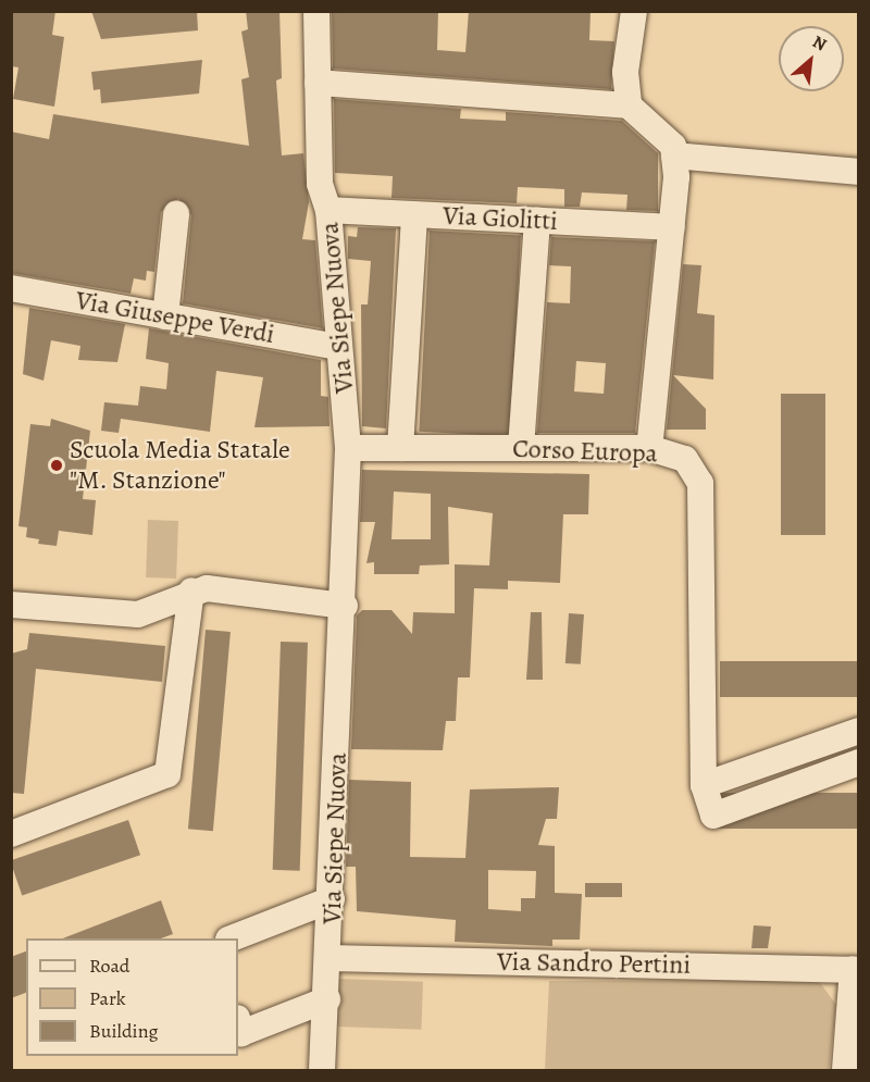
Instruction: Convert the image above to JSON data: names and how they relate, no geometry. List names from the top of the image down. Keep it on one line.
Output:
{"streets":{"street":["Via Giolitti","Via Siepe Nuova","Via Giuseppe Verdi","Corso Europa","Via Sandro Pertini"]},"crossings":[["Via Giolitti","Via Siepe Nuova"],["Via Siepe Nuova","Via Giuseppe Verdi"],["Via Siepe Nuova","Corso Europa"],["Via Siepe Nuova","Via Sandro Pertini"]],"places":["Scuola Media Statale \"M. Stanzione\""],"legend":["Road","Park","Building"],"north":"top right"}
